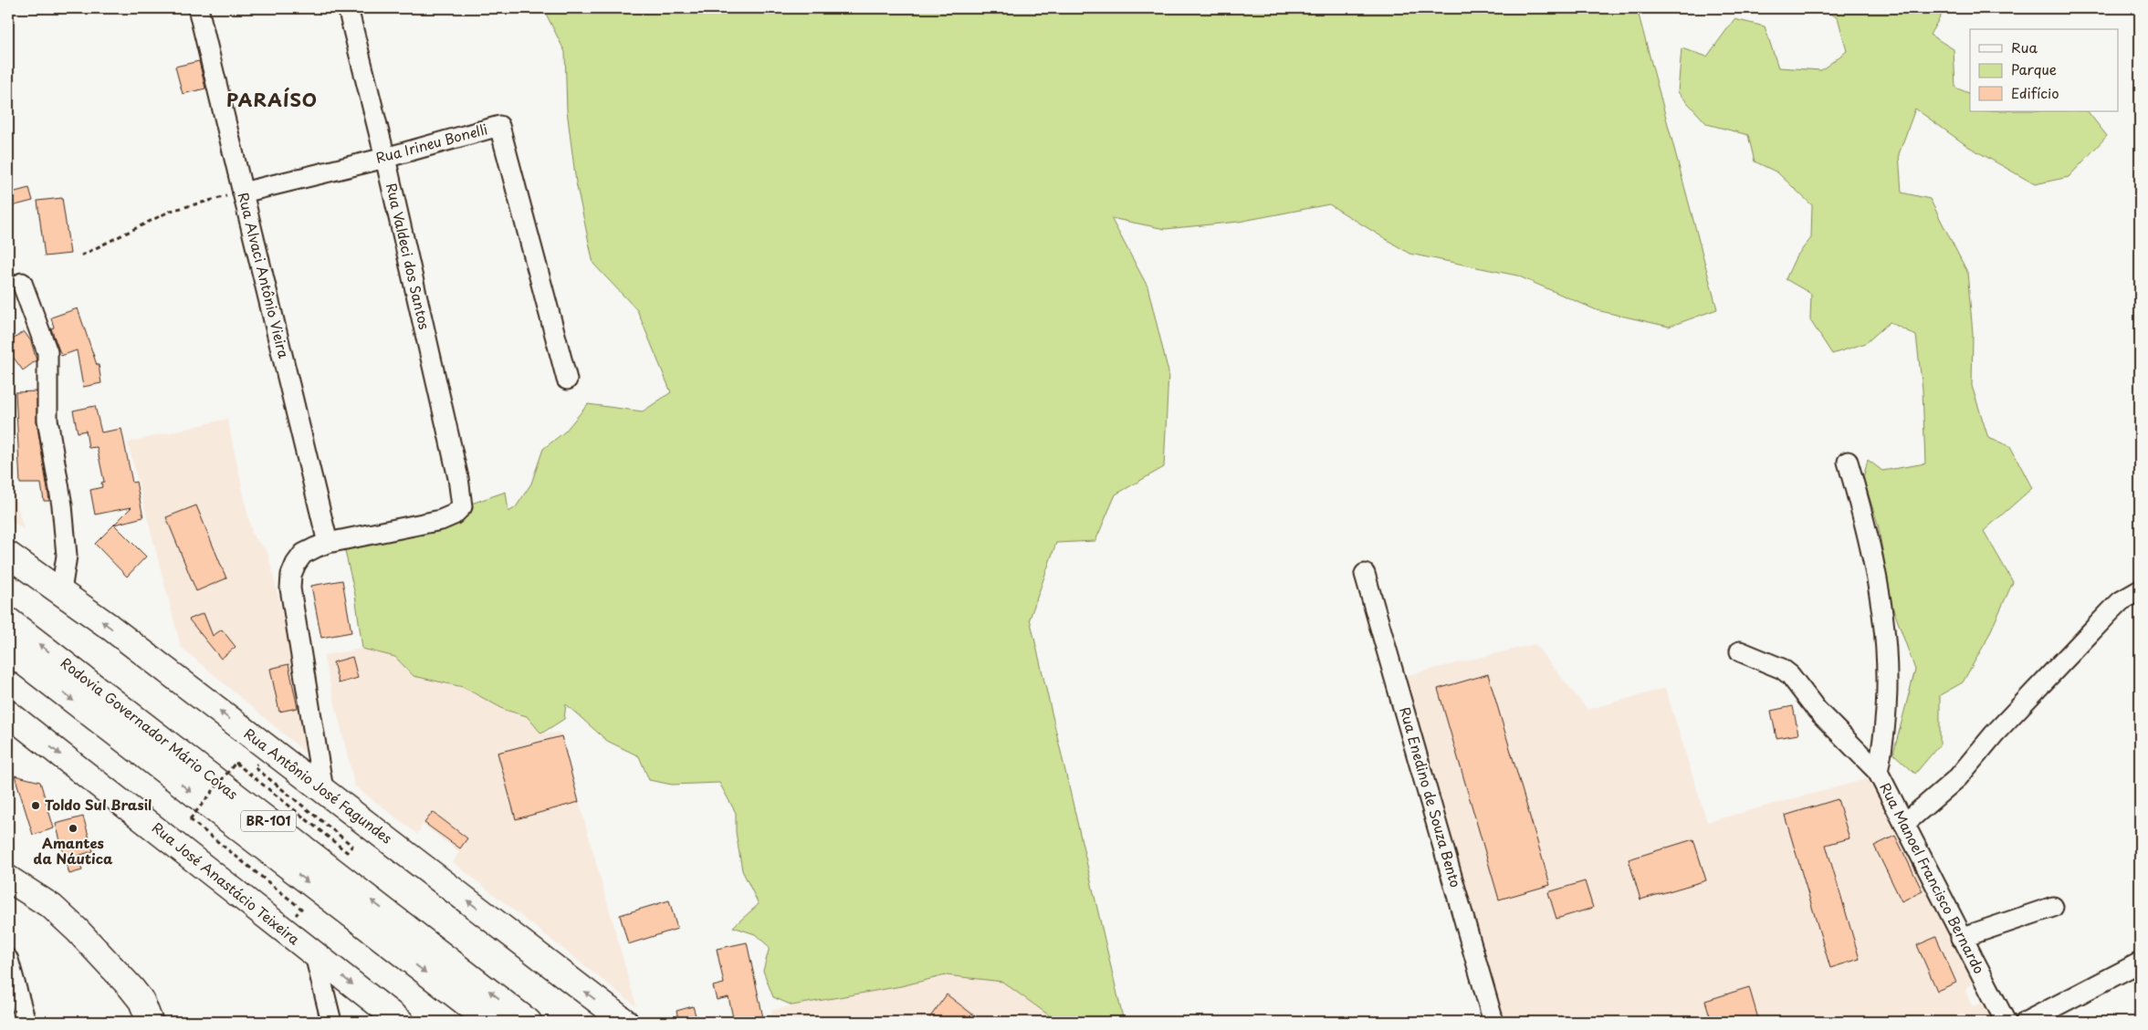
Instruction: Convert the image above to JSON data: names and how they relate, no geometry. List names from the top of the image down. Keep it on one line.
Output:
{"streets":{"main road":["Rodovia Governador Mário Covas","Rua Antônio José Fagundes","BR-101","Rua José Anastácio Teixeira"],"street":["Rua Irineu Bonelli","Rua Valdeci dos Santos","Rua Alvaci Antônio Vieira","Rua Enedino de Souza Bento","Rua Manoel Francisco Bernardo"]},"crossings":[["Rua Irineu Bonelli","Rua Valdeci dos Santos"],["Rua Irineu Bonelli","Rua Alvaci Antônio Vieira"],["Rua Valdeci dos Santos","Rua Alvaci Antônio Vieira"]],"one_way":["Rua Antônio José Fagundes"],"districts":["PARAÍSO"],"places":["Toldo Sul Brasil","Amantes da Náutica"],"legend":["Rua","Parque","Edifício"]}
